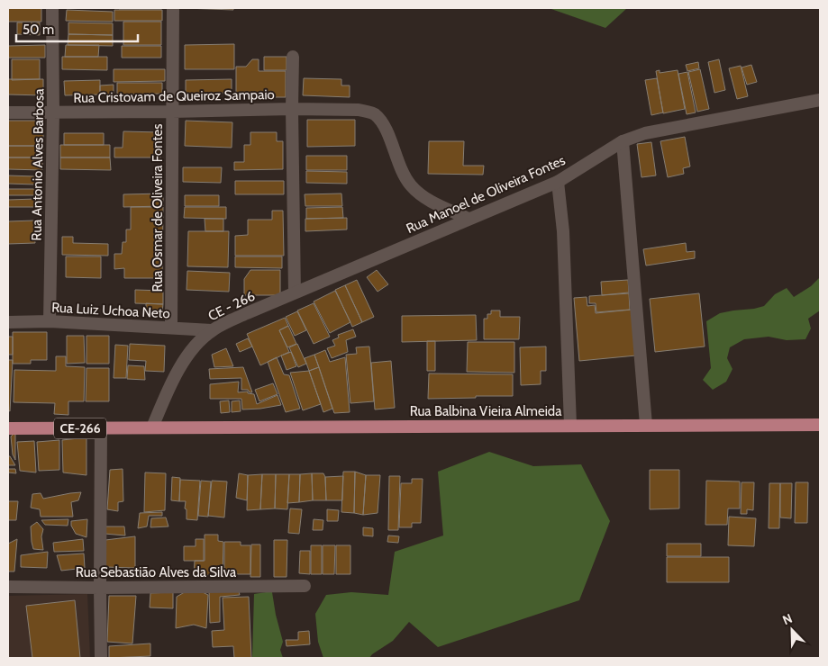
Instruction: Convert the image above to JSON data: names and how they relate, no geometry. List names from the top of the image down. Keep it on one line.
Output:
{"streets":{"main road":["Rua Balbina Vieira Almeida","CE-266"],"street":["Rua Cristovam de Queiroz Sampaio","Rua Antonio Alves Barbosa","Rua Manoel de Oliveira Fontes","Rua Osmar de Oliveira Fontes","CE - 266","Rua Luiz Uchoa Neto","Rua Sebastião Alves da Silva"]},"crossings":[["Rua Cristovam de Queiroz Sampaio","Rua Antonio Alves Barbosa"],["Rua Cristovam de Queiroz Sampaio","Rua Manoel de Oliveira Fontes"],["Rua Cristovam de Queiroz Sampaio","Rua Osmar de Oliveira Fontes"],["Rua Cristovam de Queiroz Sampaio","CE - 266"],["Rua Antonio Alves Barbosa","Rua Luiz Uchoa Neto"],["Rua Manoel de Oliveira Fontes","CE - 266"],["Rua Osmar de Oliveira Fontes","Rua Luiz Uchoa Neto"],["CE - 266","Rua Luiz Uchoa Neto"],["CE - 266","Rua Balbina Vieira Almeida"],["CE - 266","CE-266"],["Rua Balbina Vieira Almeida","CE-266"]],"scale_bar":"50 m","north":"top left"}
